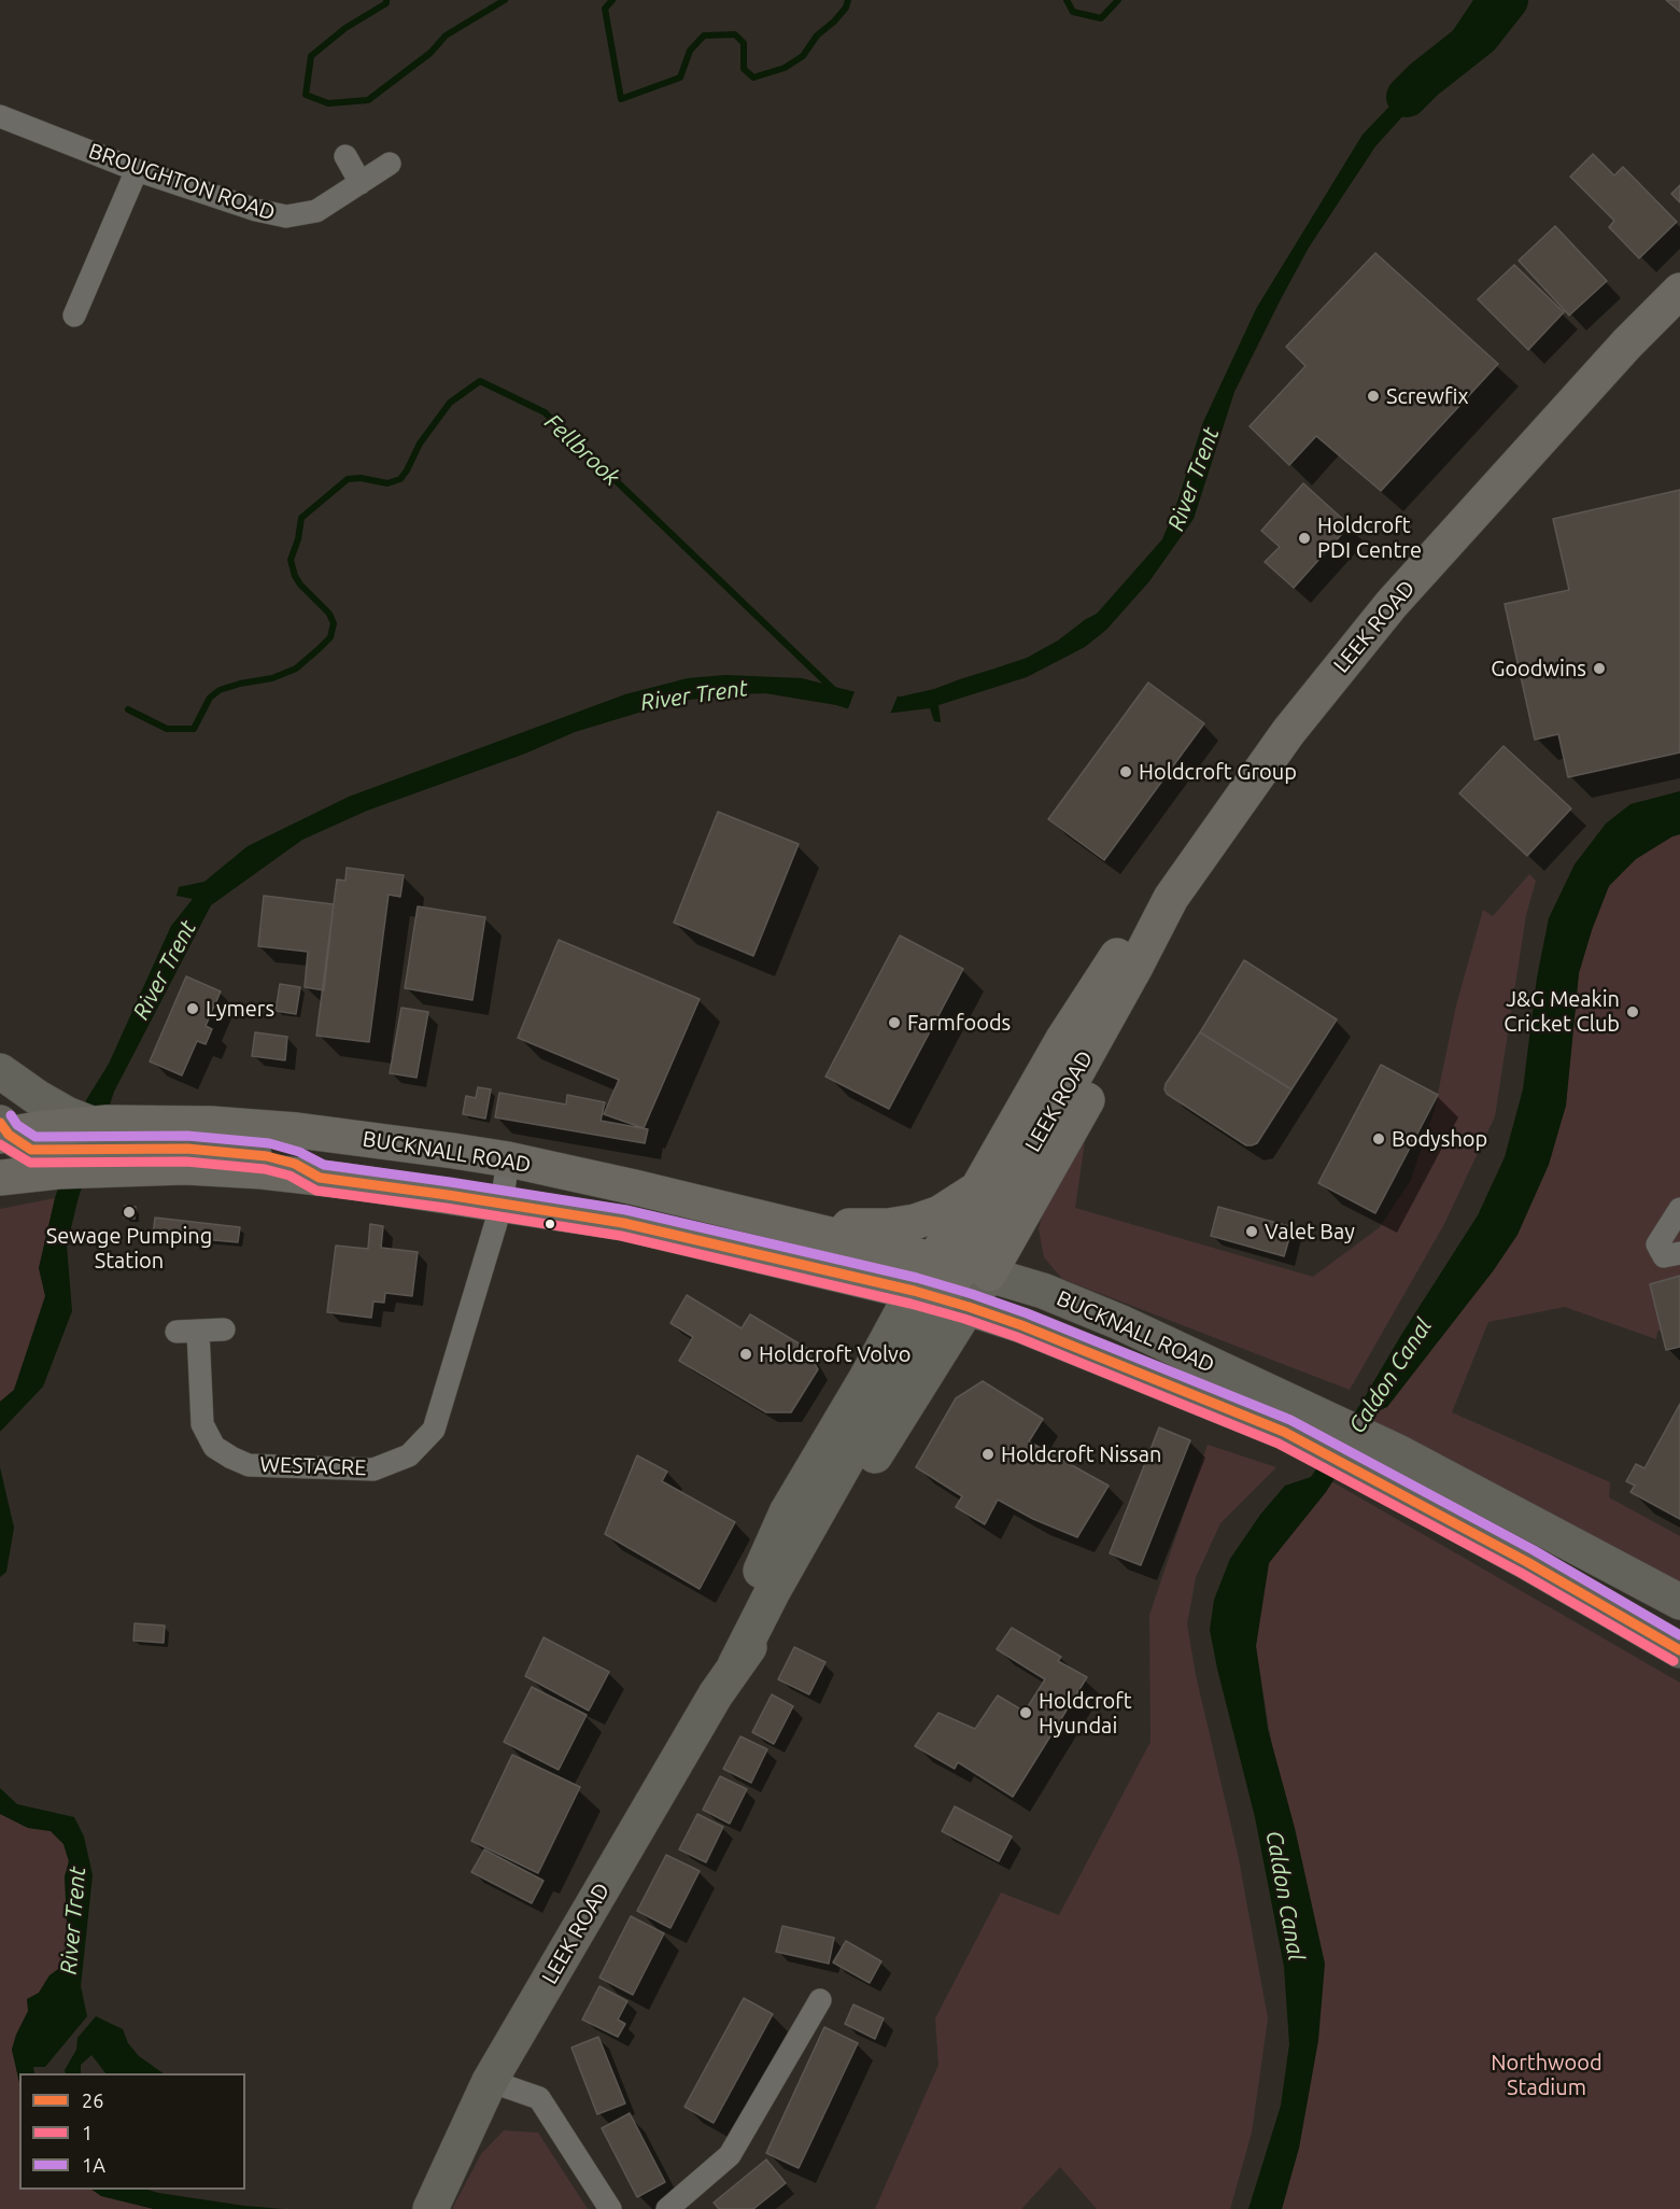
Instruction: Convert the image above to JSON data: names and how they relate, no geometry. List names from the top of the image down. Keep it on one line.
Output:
{"streets":{"highway":["LEEK ROAD","BUCKNALL ROAD"],"street":["BROUGHTON ROAD","WESTACRE"]},"crossings":[["LEEK ROAD","BUCKNALL ROAD"],["BUCKNALL ROAD","WESTACRE"]],"water":["Fellbrook","River Trent","Caldon Canal"],"parks":["Northwood Stadium"],"places":["Screwfix","Holdcroft PDI Centre","Goodwins","Holdcroft Group","Lymers","J&G Meakin Cricket Club","Farmfoods","Bodyshop","Sewage Pumping Station","Valet Bay","Holdcroft Volvo","Holdcroft Nissan","Holdcroft Hyundai"],"lines":["transit line 1A","transit line 26","transit line 1"],"legend":["26","1","1A"]}
